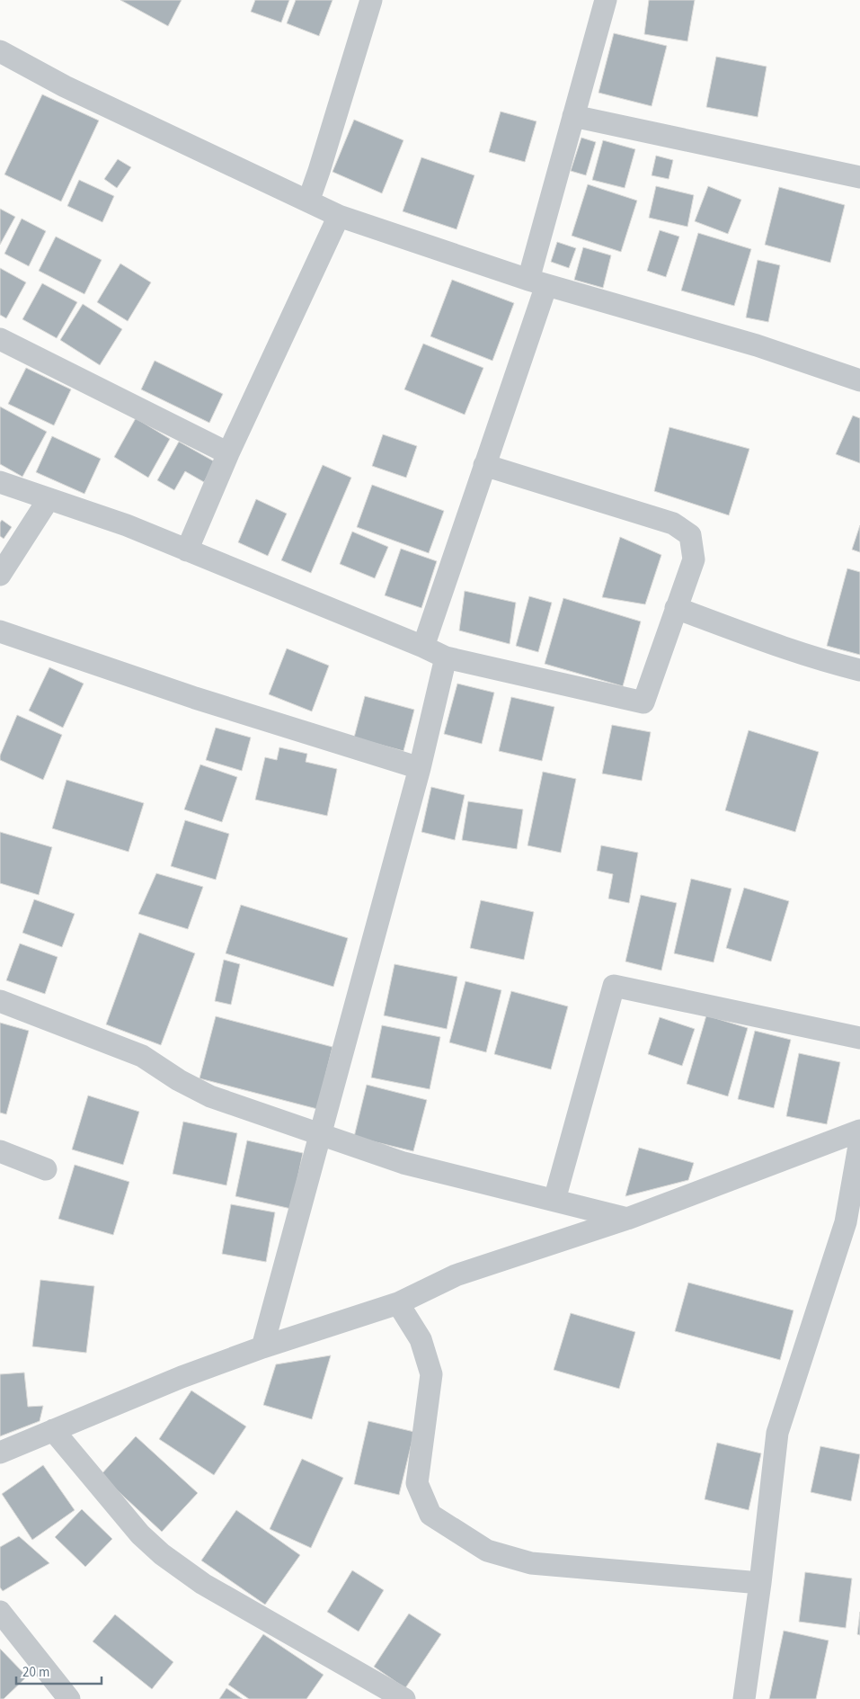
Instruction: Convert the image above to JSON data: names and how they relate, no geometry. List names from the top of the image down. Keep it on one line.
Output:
{"scale_bar":"20 m"}
